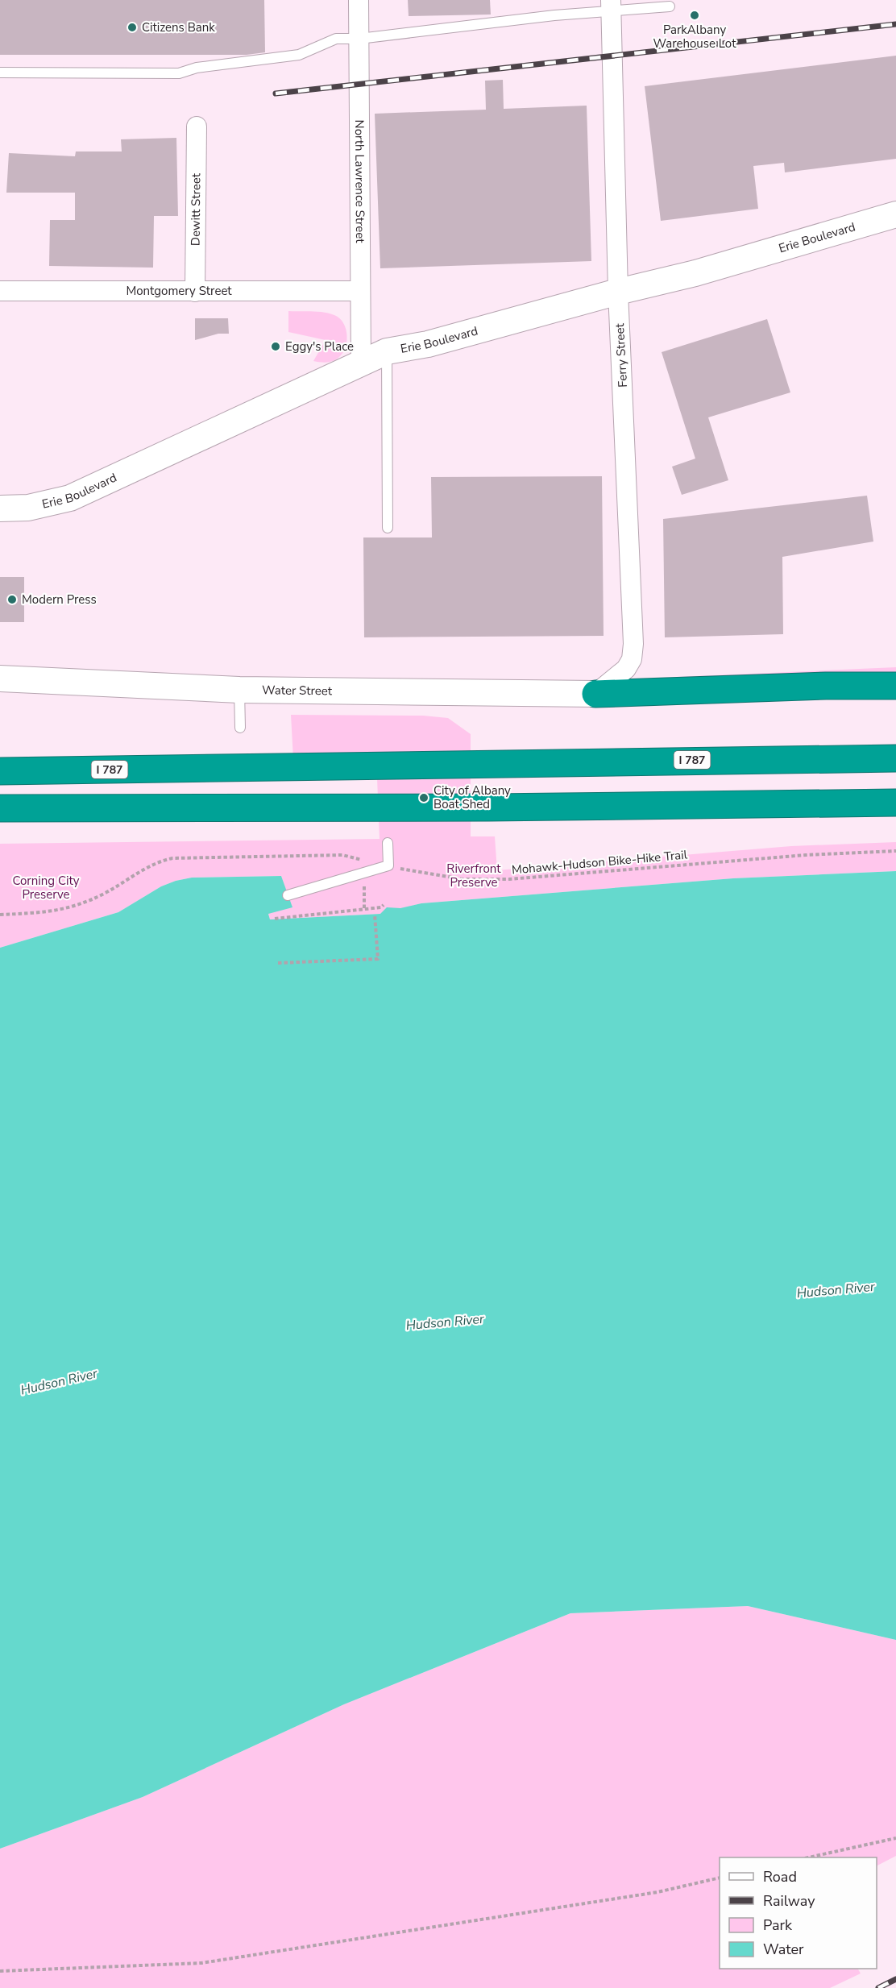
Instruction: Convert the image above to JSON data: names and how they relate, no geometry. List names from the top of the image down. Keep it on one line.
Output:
{"streets":{"highway":["I 787"],"street":["North Lawrence Street","Dewitt Street","Erie Boulevard","Montgomery Street","Ferry Street","Water Street"],"path":["Mohawk-Hudson Bike-Hike Trail"]},"crossings":[["North Lawrence Street","Erie Boulevard"],["North Lawrence Street","Montgomery Street"],["Dewitt Street","Montgomery Street"],["Erie Boulevard","Ferry Street"],["Ferry Street","Water Street"]],"water":["Hudson River"],"parks":["Riverfront Preserve","Corning City Preserve"],"places":["ParkAlbany Warehouse Lot","Citizens Bank","Eggy's Place","Modern Press","City of Albany Boat Shed"],"legend":["Road","Railway","Park","Water"]}
